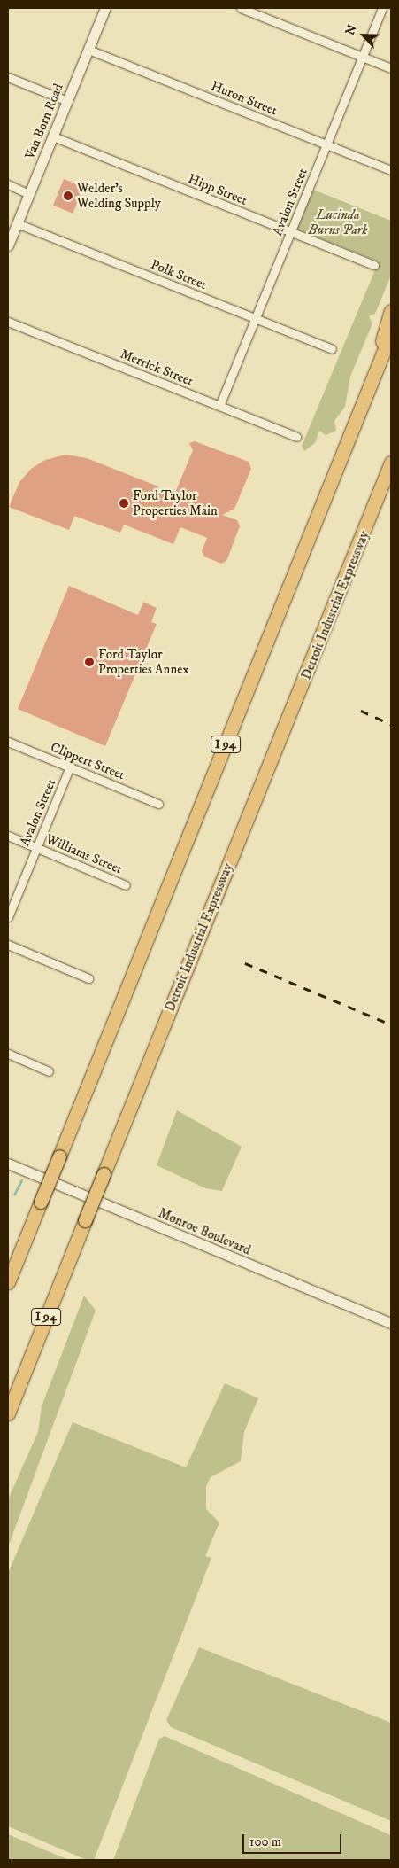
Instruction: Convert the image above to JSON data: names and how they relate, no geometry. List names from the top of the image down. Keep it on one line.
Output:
{"streets":{"highway":["Detroit Industrial Expressway","I 94"],"street":["Huron Street","Van Born Road","Hipp Street","Avalon Street","Polk Street","Merrick Street","Clippert Street","Williams Street","Monroe Boulevard"]},"crossings":[["Huron Street","Van Born Road"],["Huron Street","Avalon Street"],["Van Born Road","Hipp Street"],["Van Born Road","Polk Street"],["Hipp Street","Avalon Street"],["Avalon Street","Polk Street"],["Avalon Street","Merrick Street"],["Avalon Street","Clippert Street"],["Avalon Street","Williams Street"]],"parks":["Lucinda Burns Park"],"places":["Welder's Welding Supply","Ford Taylor Properties Main","Ford Taylor Properties Annex"],"scale_bar":"100 m","north":"top left"}
